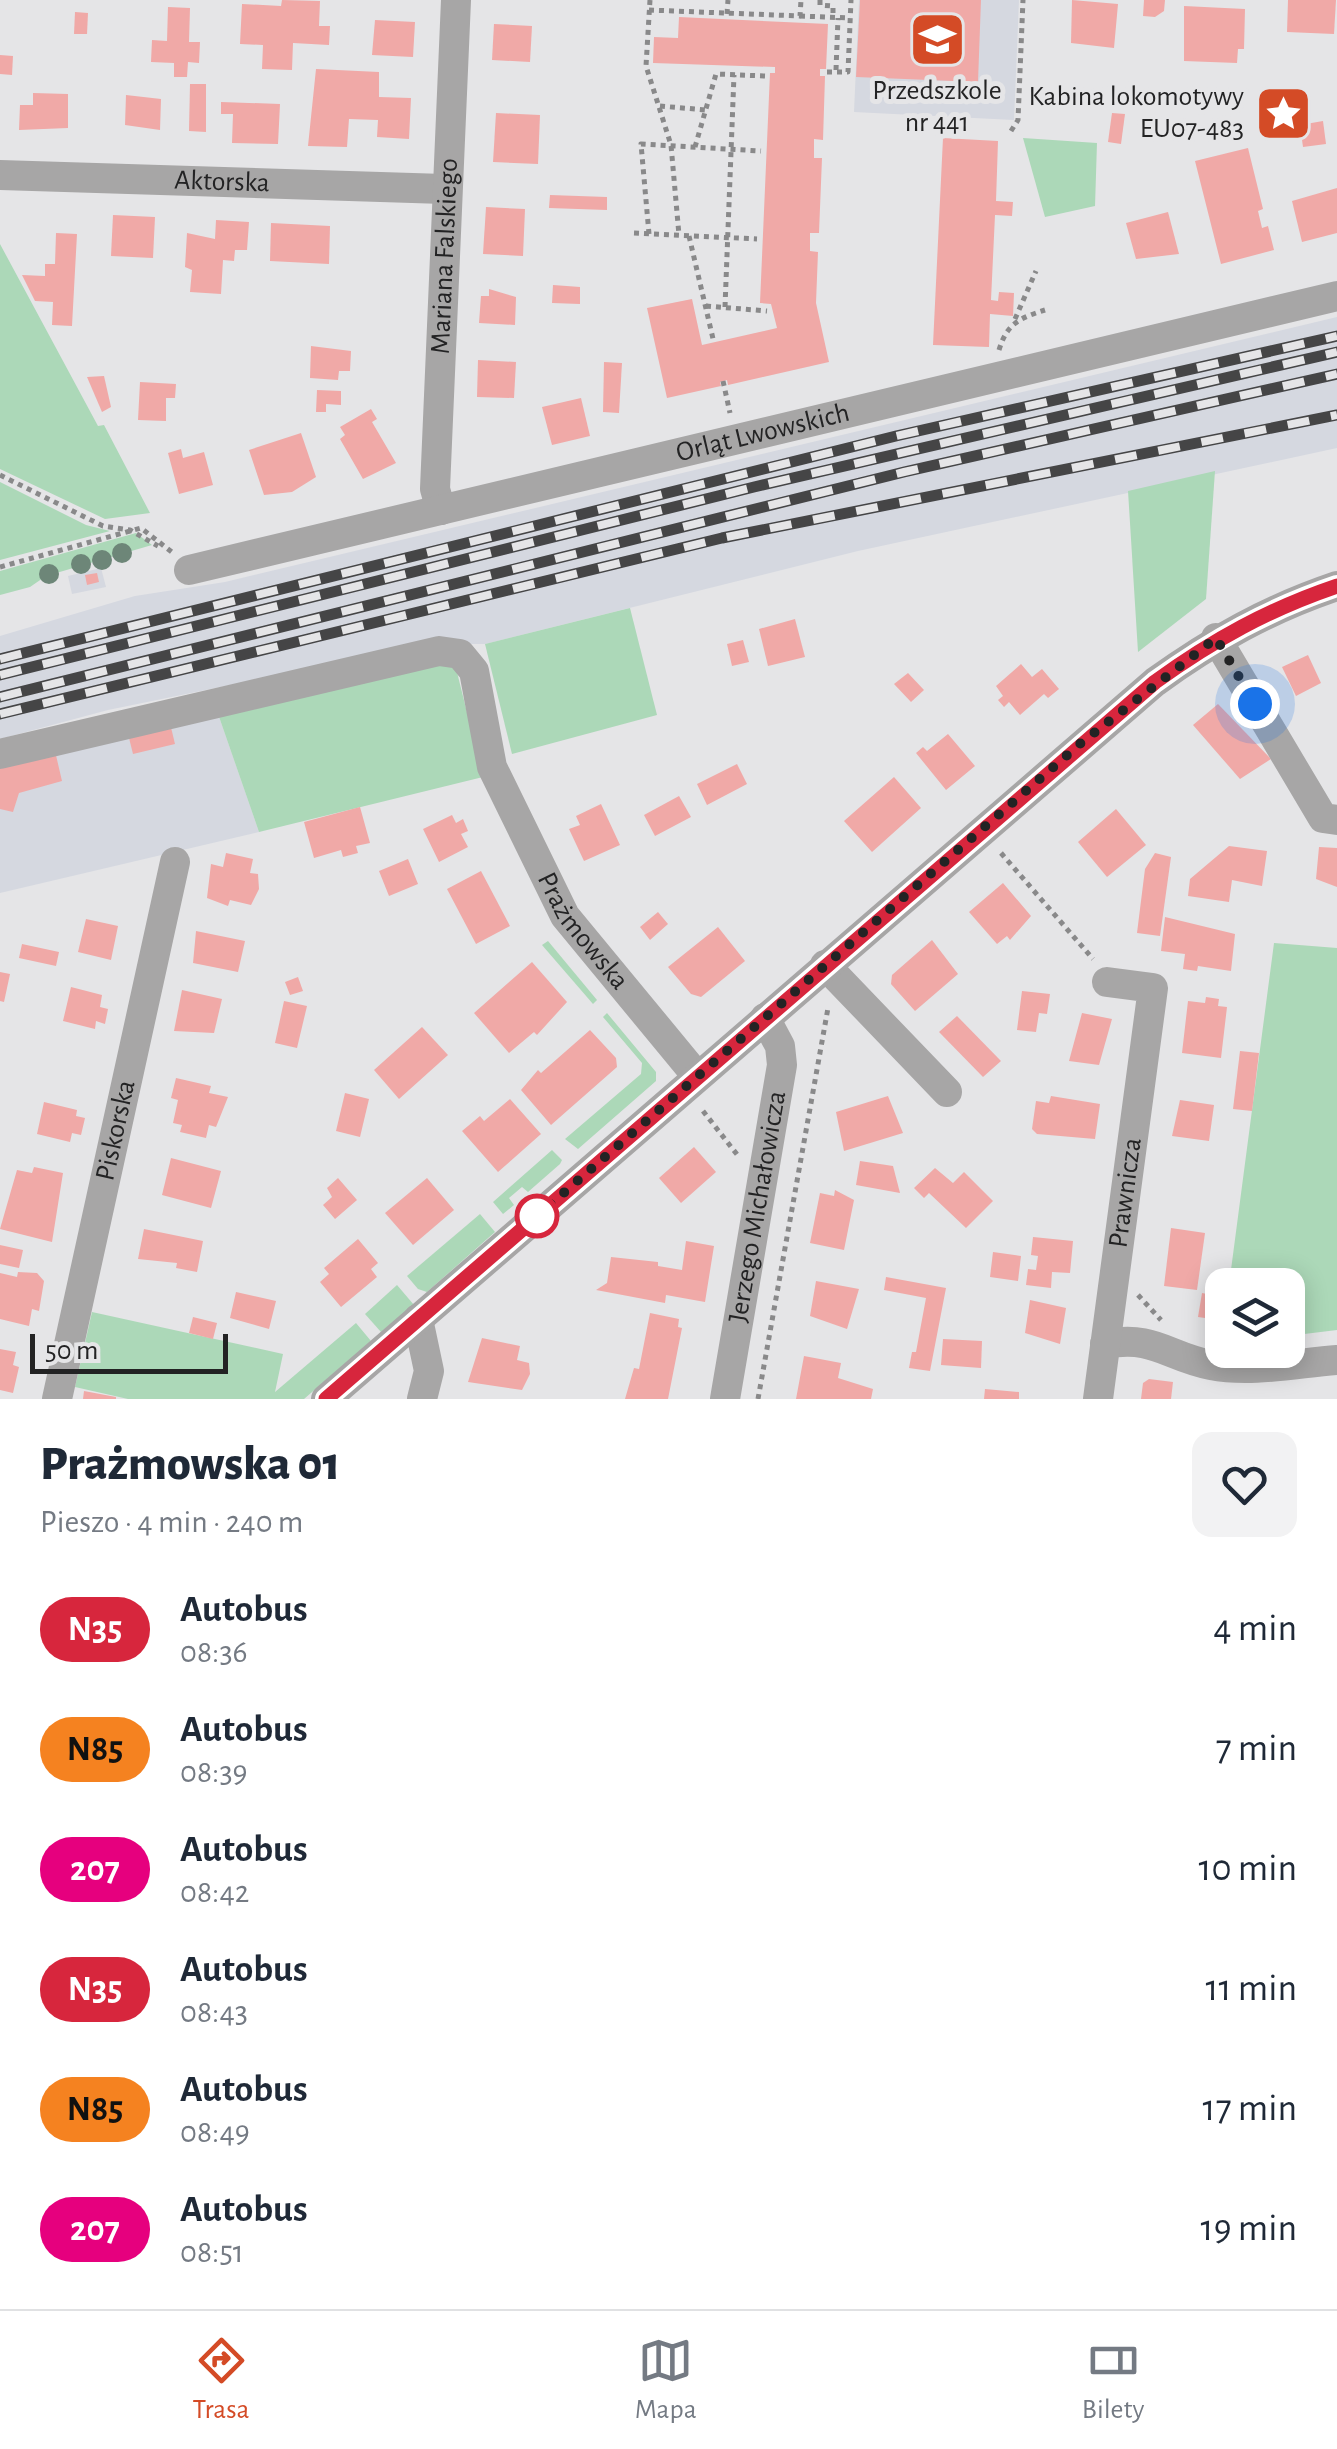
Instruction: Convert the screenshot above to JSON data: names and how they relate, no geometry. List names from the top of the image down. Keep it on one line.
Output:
{"streets":{"street":["Aktorska","Mariana Falskiego","Orląt Lwowskich","Prażmowska","Piskorska","Prawnicza","Jerzego Michałowicza"]},"crossings":[["Aktorska","Mariana Falskiego"],["Mariana Falskiego","Orląt Lwowskich"]],"places":{"school or university":["Przedszkole nr 441"],"place":["Kabina lokomotywy EU07-483"]},"lines":["bus line N35"],"scale_bar":"50 m","page":{"scale":"50 m","heading":["Prażmowska 01","Pieszo · 4 min · 240 m"],"list":[{"mark":"N35","name":"Autobus","note":"08:36","value":"4 min"},{"mark":"N85","name":"Autobus","note":"08:39","value":"7 min"},{"mark":"207","name":"Autobus","note":"08:42","value":"10 min"},{"mark":"N35","name":"Autobus","note":"08:43","value":"11 min"},{"mark":"N85","name":"Autobus","note":"08:49","value":"17 min"},{"mark":"207","name":"Autobus","note":"08:51","value":"19 min"}],"tabs":["Trasa","Mapa","Bilety"]}}
